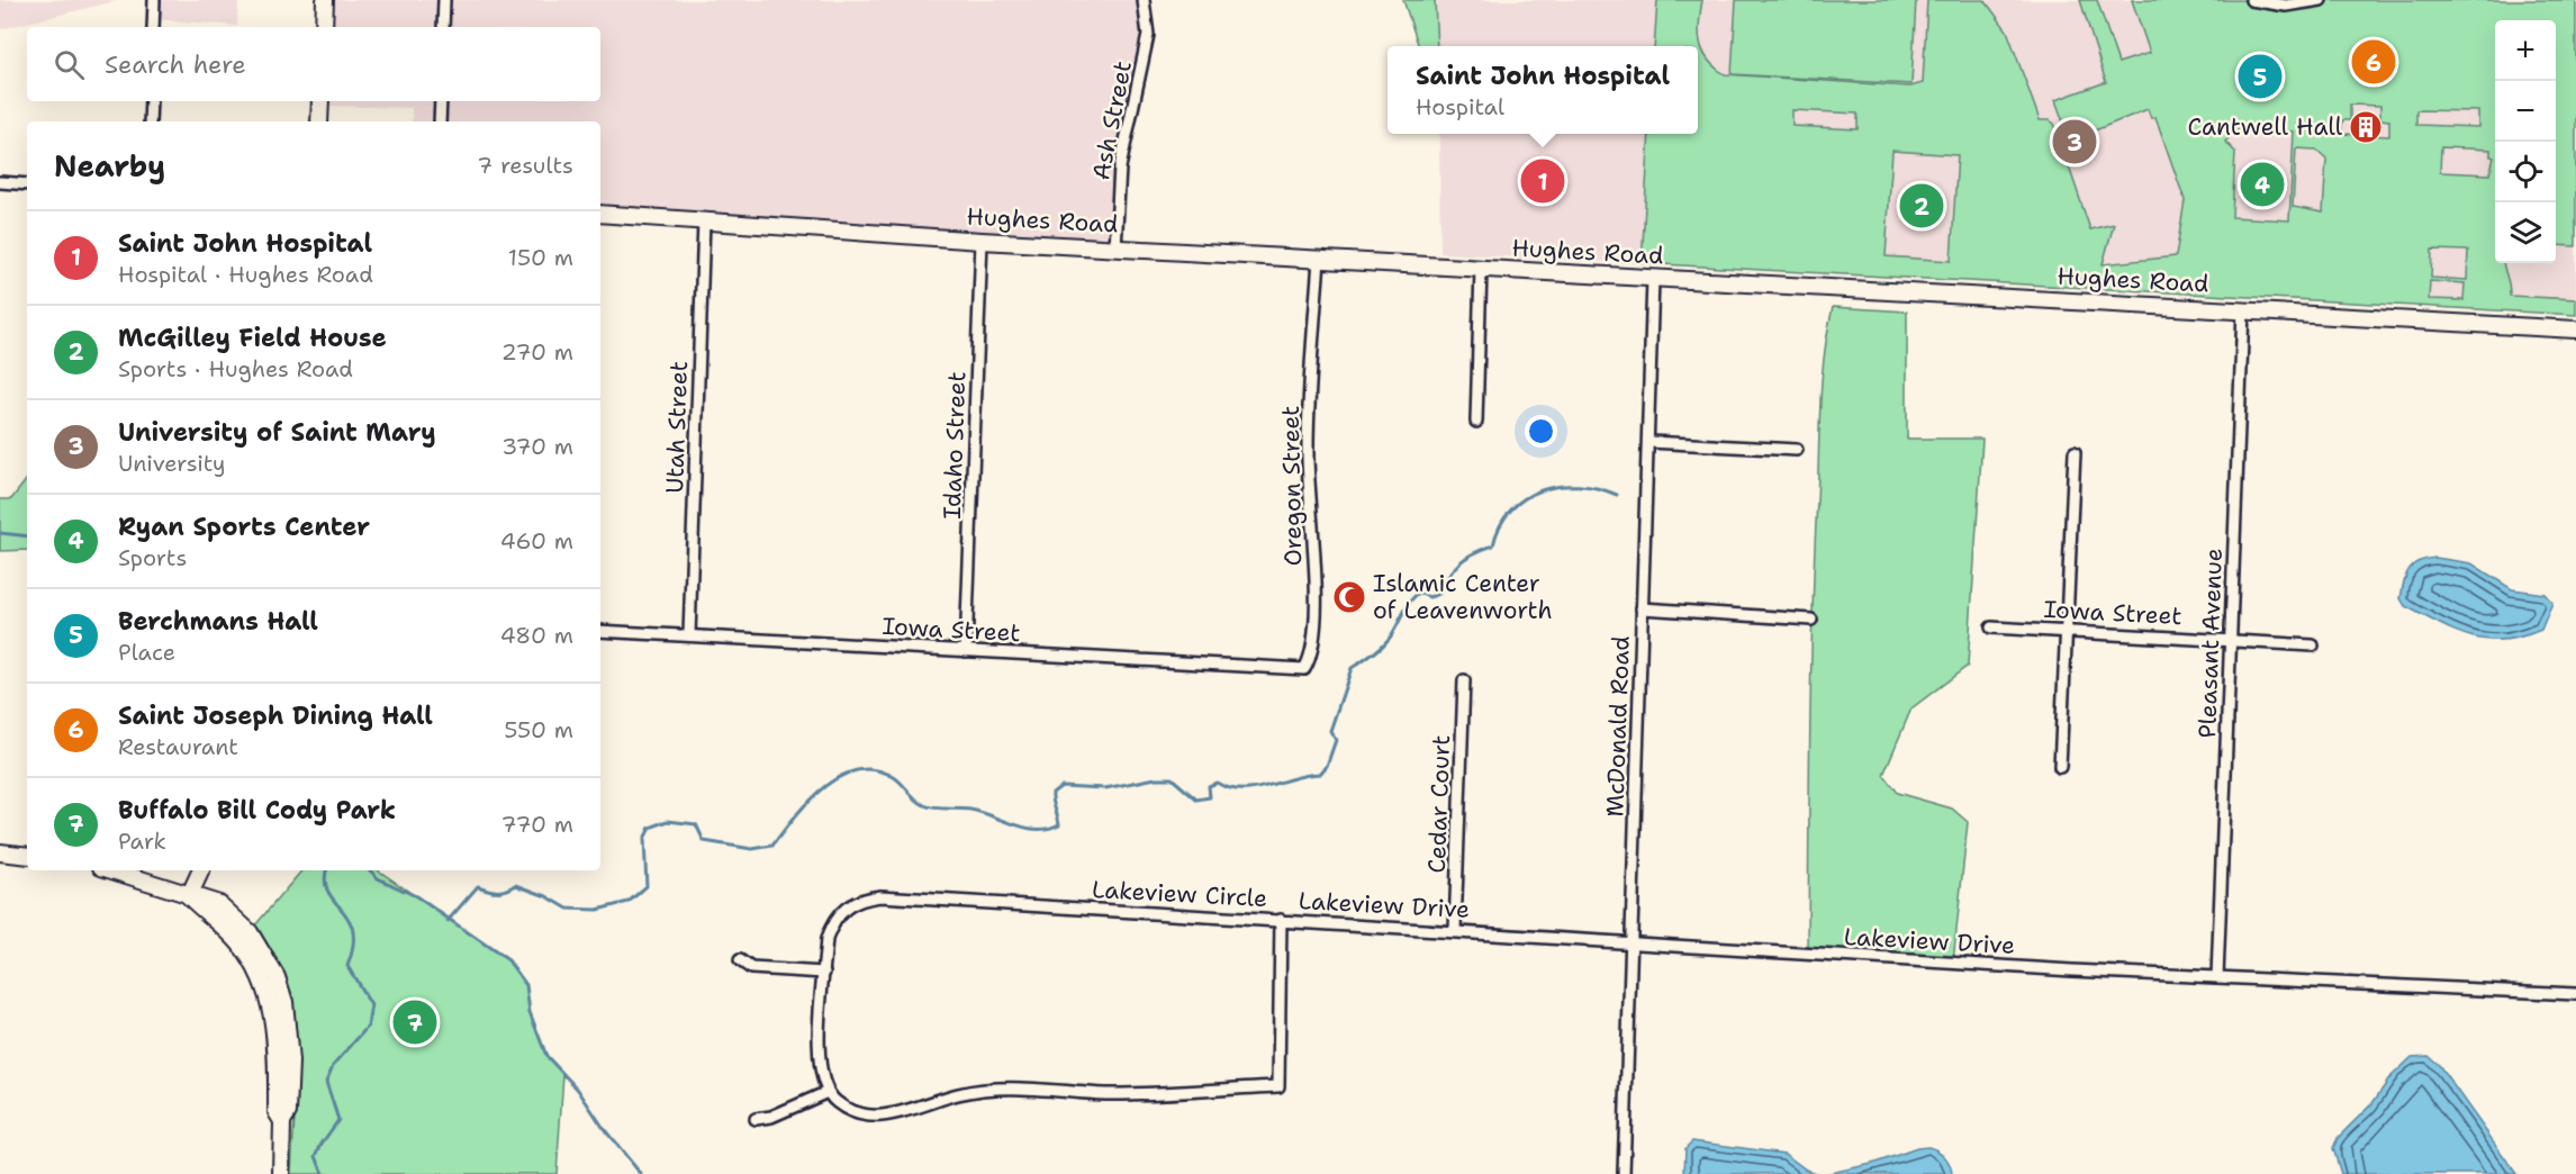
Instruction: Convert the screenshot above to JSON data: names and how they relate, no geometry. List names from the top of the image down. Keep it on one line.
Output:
{"streets":{"street":["Ash Street","Hughes Road","Utah Street","Idaho Street","Oregon Street","Iowa Street","Pleasant Avenue","McDonald Road","Cedar Court","Lakeview Circle","Lakeview Drive"]},"crossings":[["Ash Street","Hughes Road"],["Hughes Road","Utah Street"],["Hughes Road","Idaho Street"],["Hughes Road","Oregon Street"],["Hughes Road","Pleasant Avenue"],["Hughes Road","McDonald Road"],["Utah Street","Iowa Street"],["Idaho Street","Iowa Street"],["Oregon Street","Iowa Street"],["Iowa Street","Pleasant Avenue"],["Pleasant Avenue","Lakeview Drive"],["McDonald Road","Lakeview Drive"],["Cedar Court","Lakeview Drive"],["Lakeview Circle","Lakeview Drive"]],"places":{"building":["Cantwell Hall"],"mosque":["Islamic Center of Leavenworth"]},"page":{"map_buttons":["+","−"],"search":"Search here","pins":["6","5","3","1","4","2","7"],"popup":["Saint John Hospital","Hospital"],"heading":["Nearby","7 results"],"list":[{"mark":"1","name":"Saint John Hospital","note":"Hospital · Hughes Road","value":"150 m"},{"mark":"2","name":"McGilley Field House","note":"Sports · Hughes Road","value":"270 m"},{"mark":"3","name":"University of Saint Mary","note":"University","value":"370 m"},{"mark":"4","name":"Ryan Sports Center","note":"Sports","value":"460 m"},{"mark":"5","name":"Berchmans Hall","note":"Place","value":"480 m"},{"mark":"6","name":"Saint Joseph Dining Hall","note":"Restaurant","value":"550 m"},{"mark":"7","name":"Buffalo Bill Cody Park","note":"Park","value":"770 m"}]}}
